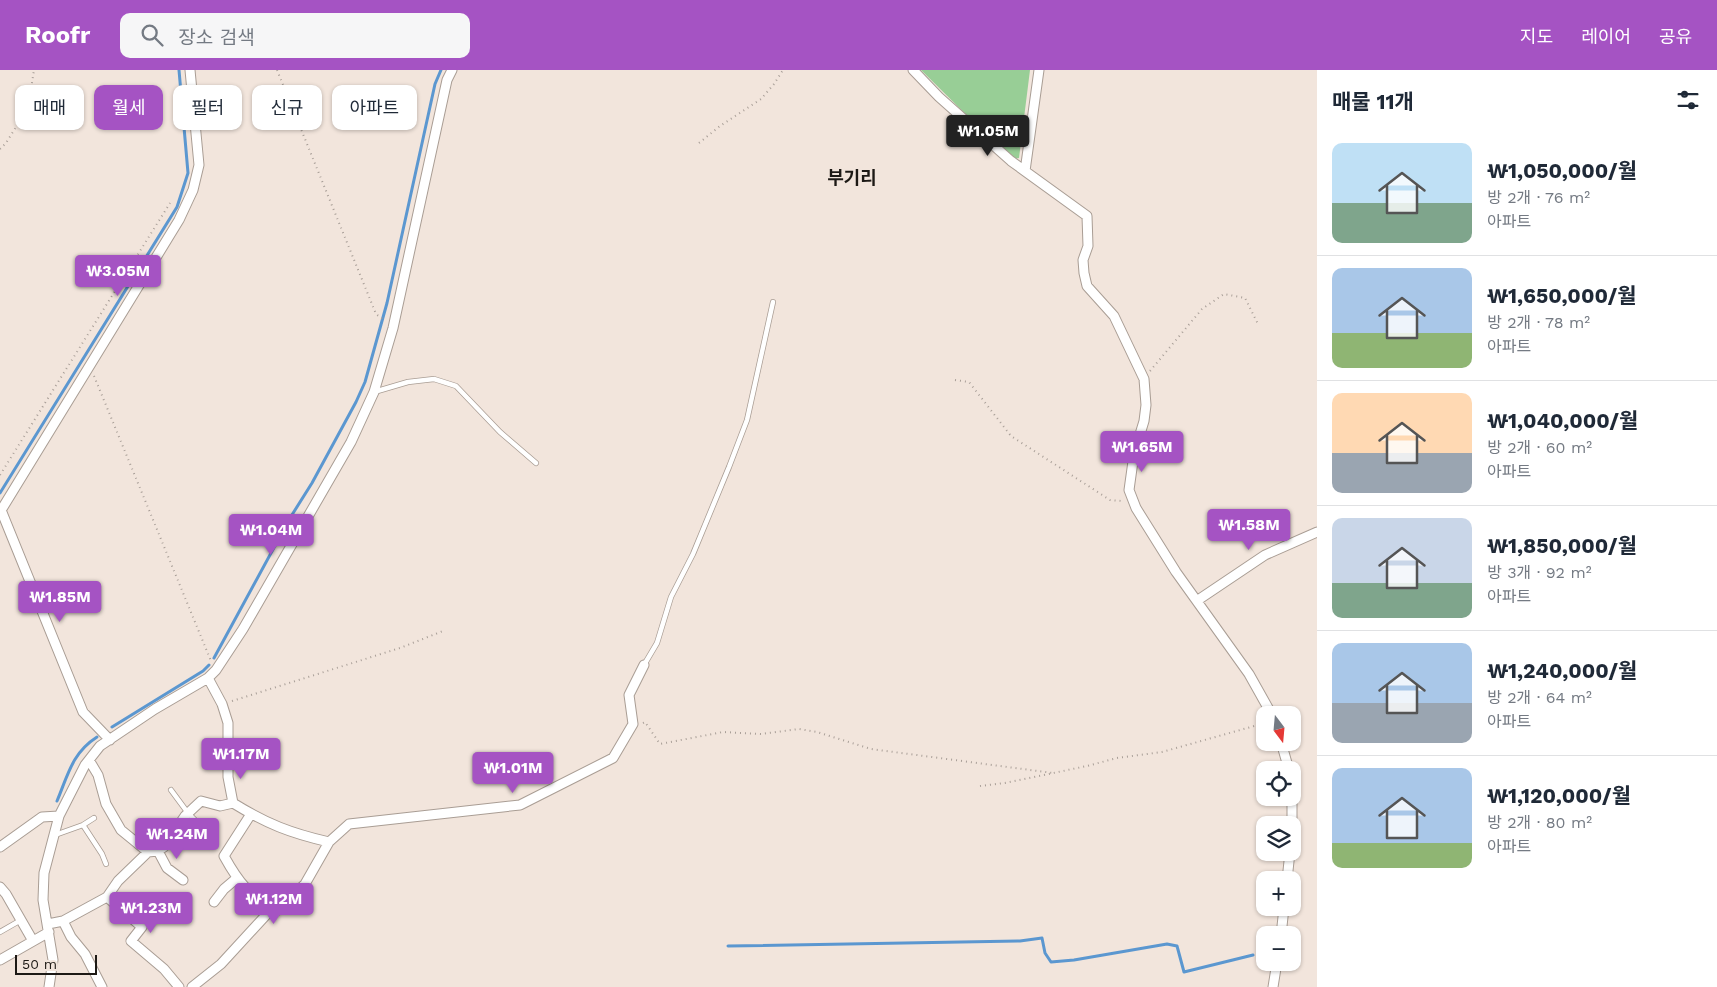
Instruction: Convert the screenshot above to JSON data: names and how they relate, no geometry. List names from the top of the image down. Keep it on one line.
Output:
{"districts":["부기리"],"scale_bar":"50 m","north":"bottom","page":{"header":"Roofr","search":"장소 검색","nav":["지도","레이어","공유"],"heading":"매물 11개","chip":["매매","월세","필터","신규","아파트"],"price":["₩1.05M","₩3.05M","₩1.65M","₩1.58M","₩1.04M","₩1.85M","₩1.17M","₩1.01M","₩1.24M","₩1.12M","₩1.23M"],"list":[{"name":"₩1,050,000/월","note":"방 2개 · 76 m² · 아파트"},{"name":"₩1,650,000/월","note":"방 2개 · 78 m² · 아파트"},{"name":"₩1,040,000/월","note":"방 2개 · 60 m² · 아파트"},{"name":"₩1,850,000/월","note":"방 3개 · 92 m² · 아파트"},{"name":"₩1,240,000/월","note":"방 2개 · 64 m² · 아파트"},{"name":"₩1,120,000/월","note":"방 2개 · 80 m² · 아파트"}],"map_buttons":["+","−"],"scale":"50 m"}}
